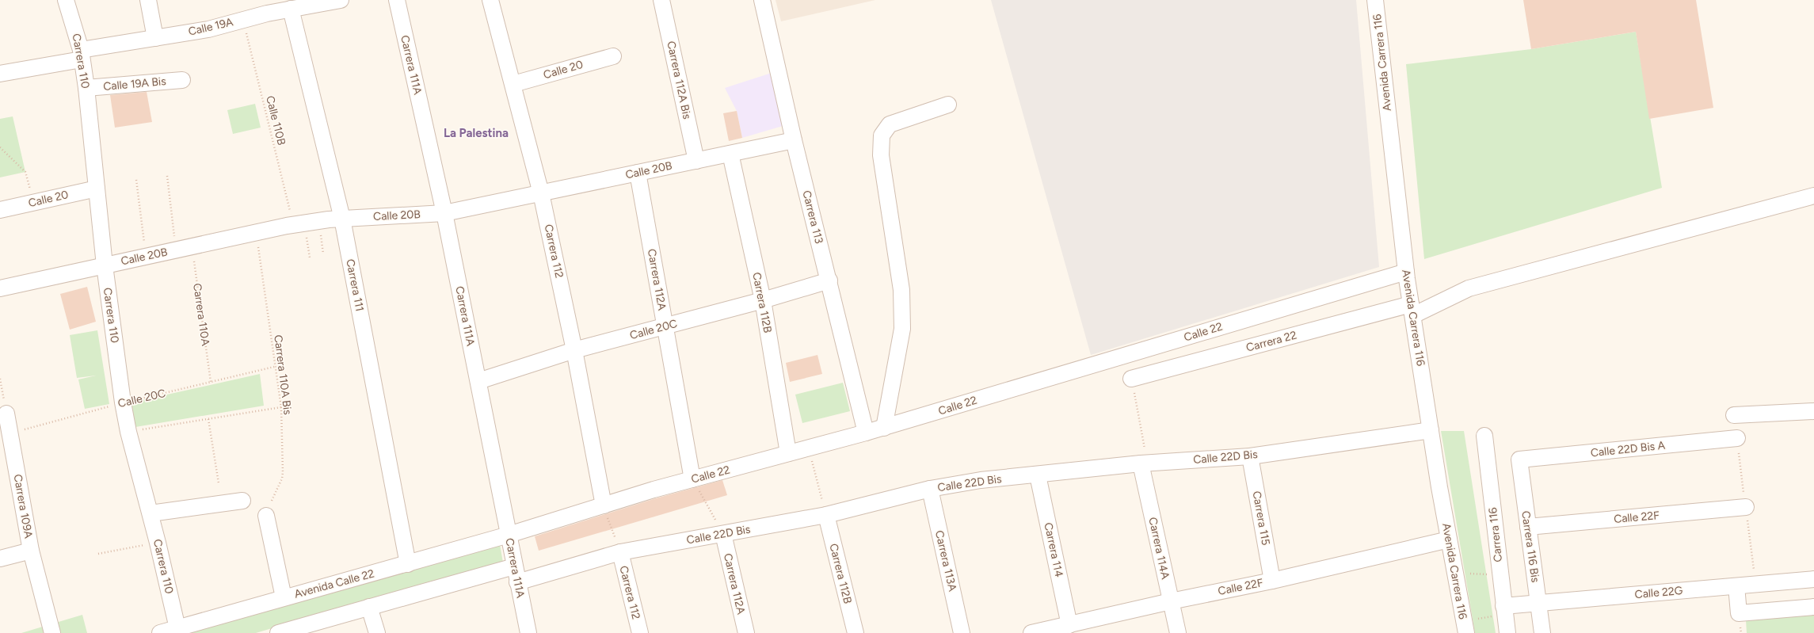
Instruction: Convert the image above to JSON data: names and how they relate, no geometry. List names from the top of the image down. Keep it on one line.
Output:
{"streets":{"street":["Calle 19A","Carrera 110","Avenida Carrera 116","Carrera 111A","Calle 20","Carrera 112A Bis","Calle 19A Bis","Calle 20B","Carrera 113","Carrera 112","Carrera 112A","Carrera 111","Carrera 112B","Calle 20C","Calle 22","Carrera 22","Calle 22D Bis A","Calle 22D Bis","Carrera 109A","Calle 22F","Carrera 115","Carrera 116","Carrera 116 Bis","Carrera 114A","Carrera 114","Carrera 113A","Avenida Calle 22","Calle 22G"],"path":["Calle 110B","Carrera 110A","Carrera 110A Bis"]},"crossings":[["Calle 19A","Carrera 110"],["Calle 19A","Calle 110B"],["Calle 19A","Carrera 111"],["Carrera 110","Calle 20"],["Carrera 110","Calle 19A Bis"],["Carrera 110","Calle 20B"],["Carrera 110","Calle 20C"],["Carrera 110","Avenida Calle 22"],["Avenida Carrera 116","Calle 22"],["Avenida Carrera 116","Carrera 22"],["Avenida Carrera 116","Calle 22D Bis"],["Avenida Carrera 116","Calle 22F"],["Carrera 111A","Calle 20B"],["Carrera 111A","Calle 20C"],["Carrera 111A","Calle 22"],["Carrera 111A","Calle 22D Bis"],["Carrera 111A","Avenida Calle 22"],["Calle 20","Carrera 112"],["Carrera 112A Bis","Calle 20B"],["Calle 110B","Calle 20B"],["Calle 20B","Carrera 113"],["Calle 20B","Carrera 112"],["Calle 20B","Carrera 112A"],["Calle 20B","Carrera 111"],["Calle 20B","Carrera 112B"],["Calle 20B","Carrera 110A"],["Calle 20B","Carrera 110A Bis"],["Carrera 113","Calle 20C"],["Carrera 113","Calle 22"],["Carrera 112","Calle 20C"],["Carrera 112","Calle 22"],["Carrera 112","Calle 22D Bis"],["Carrera 112A","Calle 20C"],["Carrera 112A","Calle 22"],["Carrera 112A","Calle 22D Bis"],["Carrera 111","Avenida Calle 22"],["Carrera 112B","Calle 20C"],["Carrera 112B","Calle 22"],["Carrera 112B","Calle 22D Bis"],["Carrera 110A","Calle 20C"],["Calle 20C","Carrera 110A Bis"],["Calle 20C","Carrera 109A"],["Calle 22","Avenida Calle 22"],["Calle 22D Bis A","Carrera 116 Bis"],["Calle 22D Bis","Carrera 115"],["Calle 22D Bis","Carrera 114A"],["Calle 22D Bis","Carrera 114"],["Calle 22D Bis","Carrera 113A"],["Calle 22F","Carrera 115"],["Calle 22F","Carrera 116 Bis"],["Calle 22F","Carrera 114A"],["Calle 22F","Carrera 114"],["Carrera 116","Calle 22G"],["Carrera 116 Bis","Calle 22G"]],"districts":["La Palestina"]}
